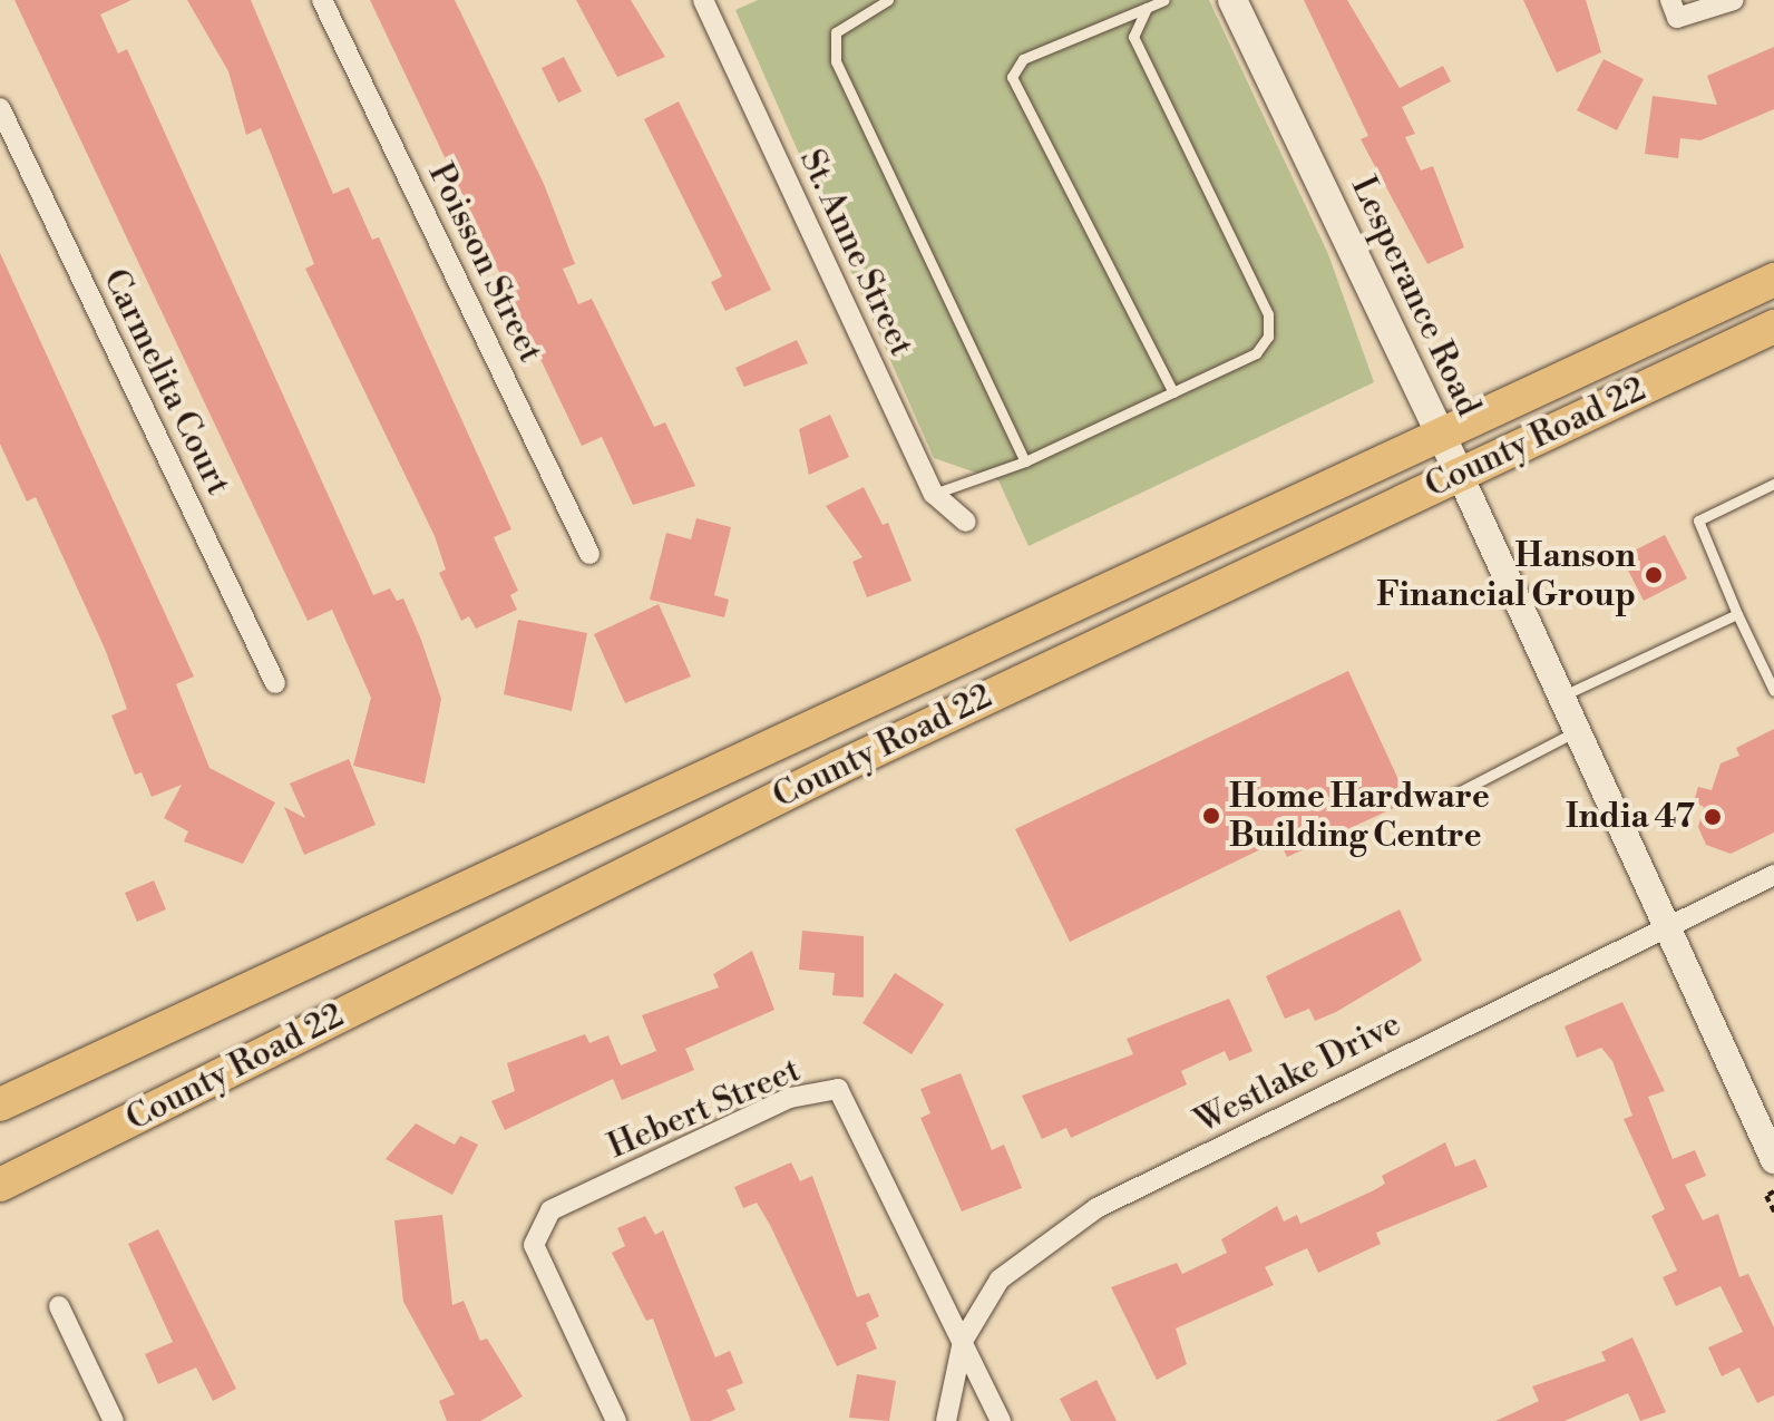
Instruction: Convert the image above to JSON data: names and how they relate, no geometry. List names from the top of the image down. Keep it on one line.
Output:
{"streets":{"main road":["Lesperance Road","County Road 22"],"street":["St. Anne Street","Poisson Street","Carmelita Court","Westlake Drive","Hebert Street"]},"crossings":[["Lesperance Road","County Road 22"],["Lesperance Road","Westlake Drive"],["Westlake Drive","Hebert Street"]],"places":["Hanson Financial Group","Home Hardware Building Centre","India 47"]}
